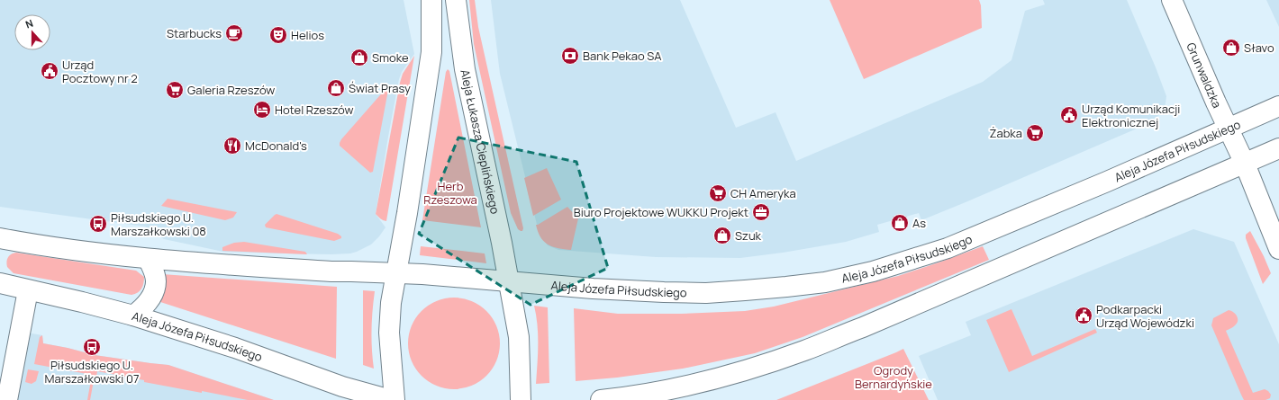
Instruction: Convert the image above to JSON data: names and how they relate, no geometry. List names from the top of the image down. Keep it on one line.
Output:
{"streets":{"main road":["Grunwaldzka","Aleja Łukasza Cieplińskiego","Aleja Józefa Piłsudskiego"]},"crossings":[["Grunwaldzka","Aleja Józefa Piłsudskiego"],["Aleja Łukasza Cieplińskiego","Aleja Józefa Piłsudskiego"]],"parks":["Herb Rzeszowa","Ogrody Bernardyńskie"],"places":{"cafe":["Starbucks"],"theatre":["Helios"],"shop":["Słavo","Smoke","Świat Prasy","As","Szuk"],"bank":["Bank Pekao SA"],"public building":["Urząd Pocztowy nr 2","Urząd Komunikacji Elektronicznej","Podkarpacki Urząd Wojewódzki"],"supermarket":["Galeria Rzeszów","Żabka","CH Ameryka"],"hotel":["Hotel Rzeszów"],"restaurant":["McDonald's"],"office":["Biuro Projektowe WUKKU Projekt"],"bus stop":["Piłsudskiego U. Marszałkowski 08","Piłsudskiego U. Marszałkowski 07"]},"north":"top"}
